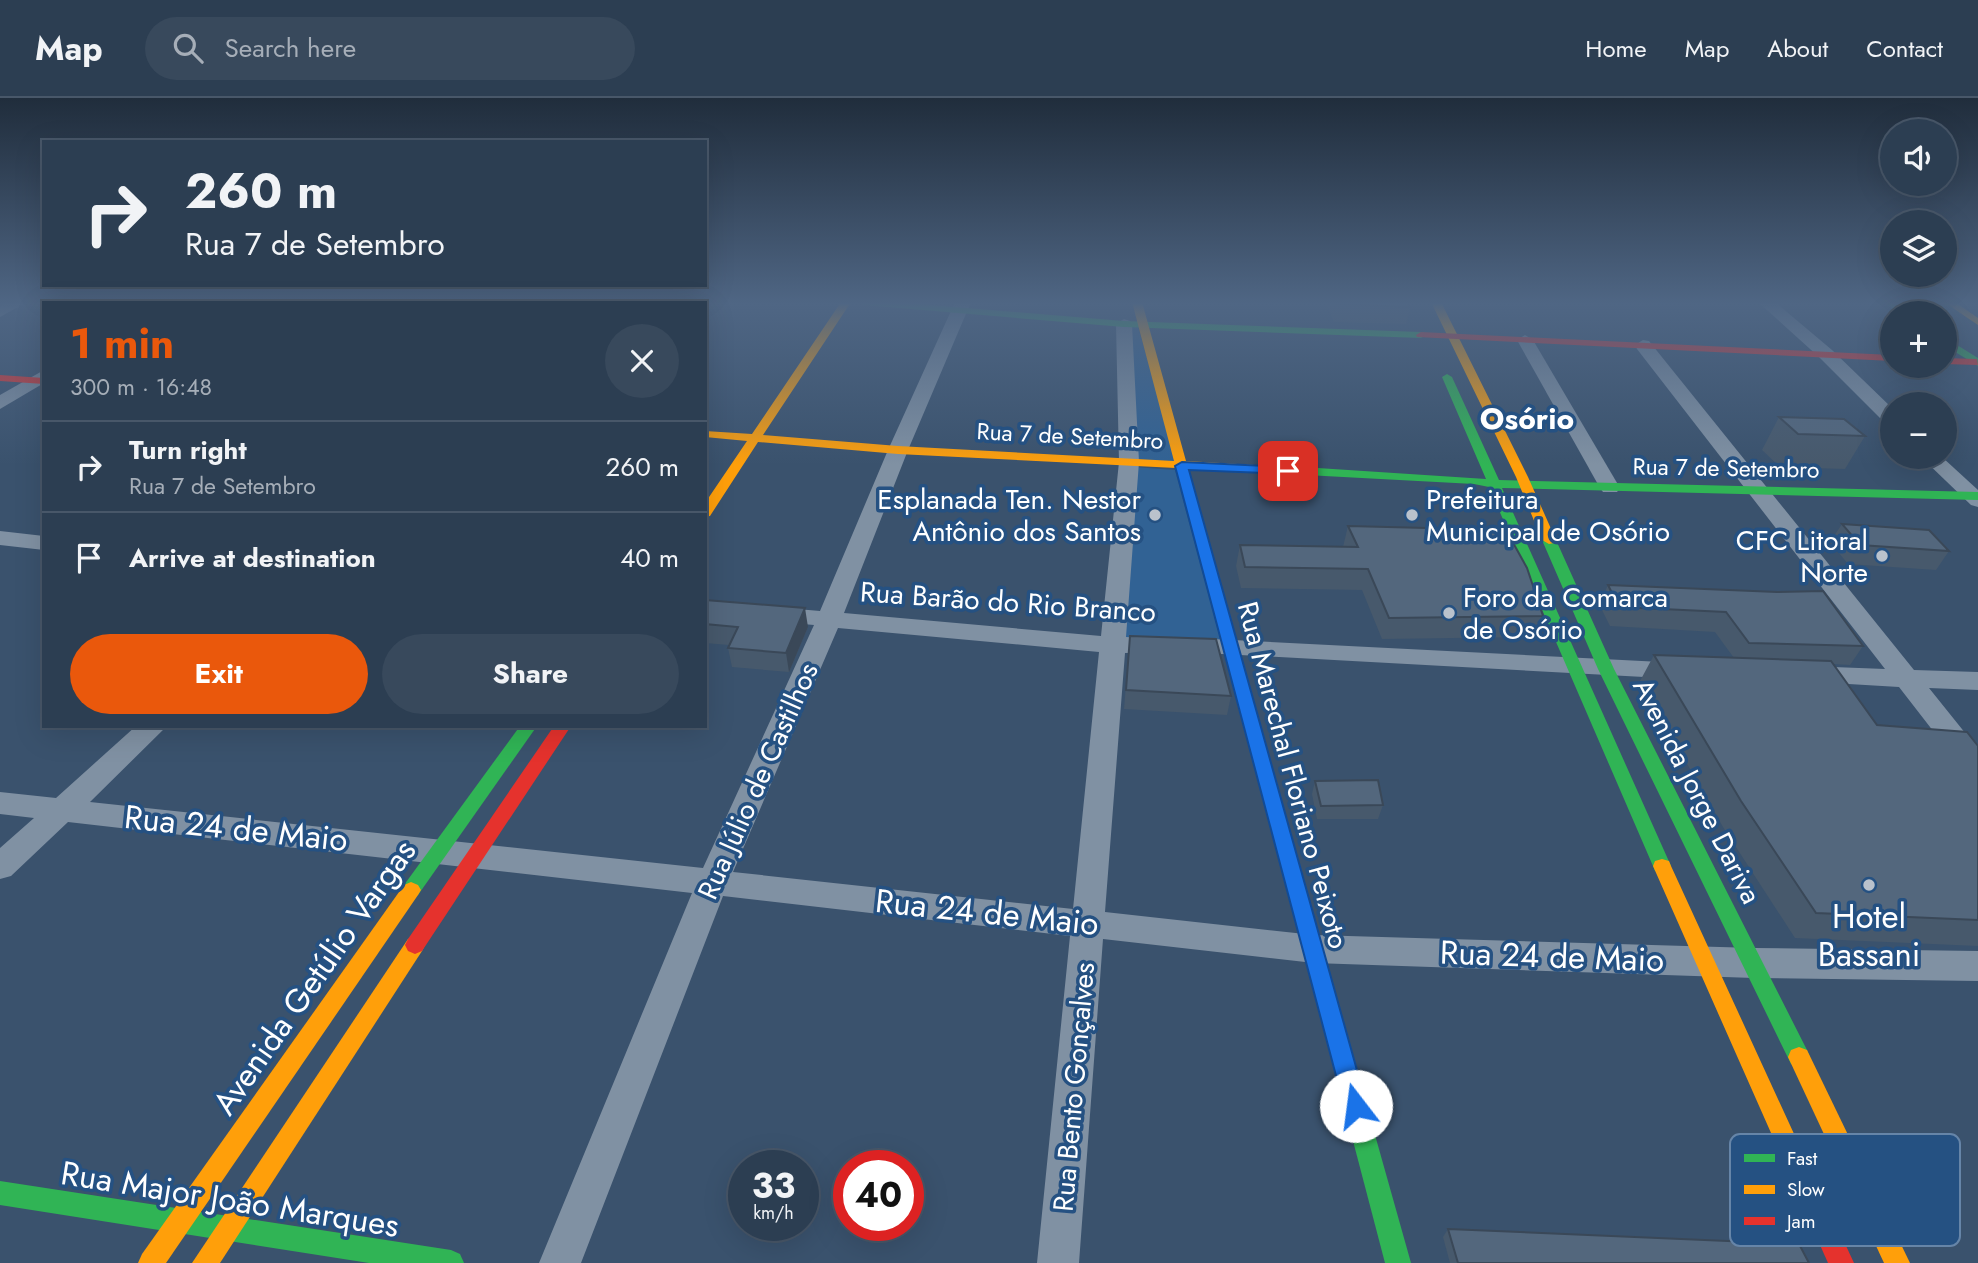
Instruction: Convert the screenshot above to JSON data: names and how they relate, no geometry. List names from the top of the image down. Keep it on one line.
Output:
{"streets":{"main road":["Rua 7 de Setembro","Rua Marechal Floriano Peixoto","Avenida Jorge Dariva","Avenida Getúlio Vargas","Rua Major João Marques"],"street":["Rua Barão do Rio Branco","Rua Júlio de Castilhos","Rua 24 de Maio","Rua Bento Gonçalves"]},"crossings":[["Rua 7 de Setembro","Rua Marechal Floriano Peixoto"],["Rua 7 de Setembro","Rua Júlio de Castilhos"],["Rua 7 de Setembro","Avenida Jorge Dariva"],["Rua 7 de Setembro","Rua Bento Gonçalves"],["Rua Barão do Rio Branco","Rua Marechal Floriano Peixoto"],["Rua Barão do Rio Branco","Rua Júlio de Castilhos"],["Rua Barão do Rio Branco","Avenida Jorge Dariva"],["Rua Barão do Rio Branco","Rua Bento Gonçalves"],["Rua Marechal Floriano Peixoto","Rua 24 de Maio"],["Rua Júlio de Castilhos","Rua 24 de Maio"],["Avenida Jorge Dariva","Rua 24 de Maio"],["Rua 24 de Maio","Avenida Getúlio Vargas"],["Rua 24 de Maio","Rua Bento Gonçalves"],["Avenida Getúlio Vargas","Rua Major João Marques"]],"districts":["Osório"],"places":["Esplanada Ten. Nestor Antônio dos Santos","Prefeitura Municipal de Osório","CFC Litoral Norte","Foro da Comarca de Osório","Hotel Bassani"],"legend":["Fast","Slow","Jam"],"page":{"header":"Map","search":"Search here","nav":["Home","Map","About","Contact"],"map_buttons":["+","−"],"turn":["260 m","Rua 7 de Setembro"],"heading":["1 min","300 m · 16:48"],"list":[{"name":"Turn right","note":"Rua 7 de Setembro","value":"260 m"},{"name":"Arrive at destination","value":"40 m"}],"buttons":["Exit","Share"],"speed":"33 km/h","limit":"40"}}
